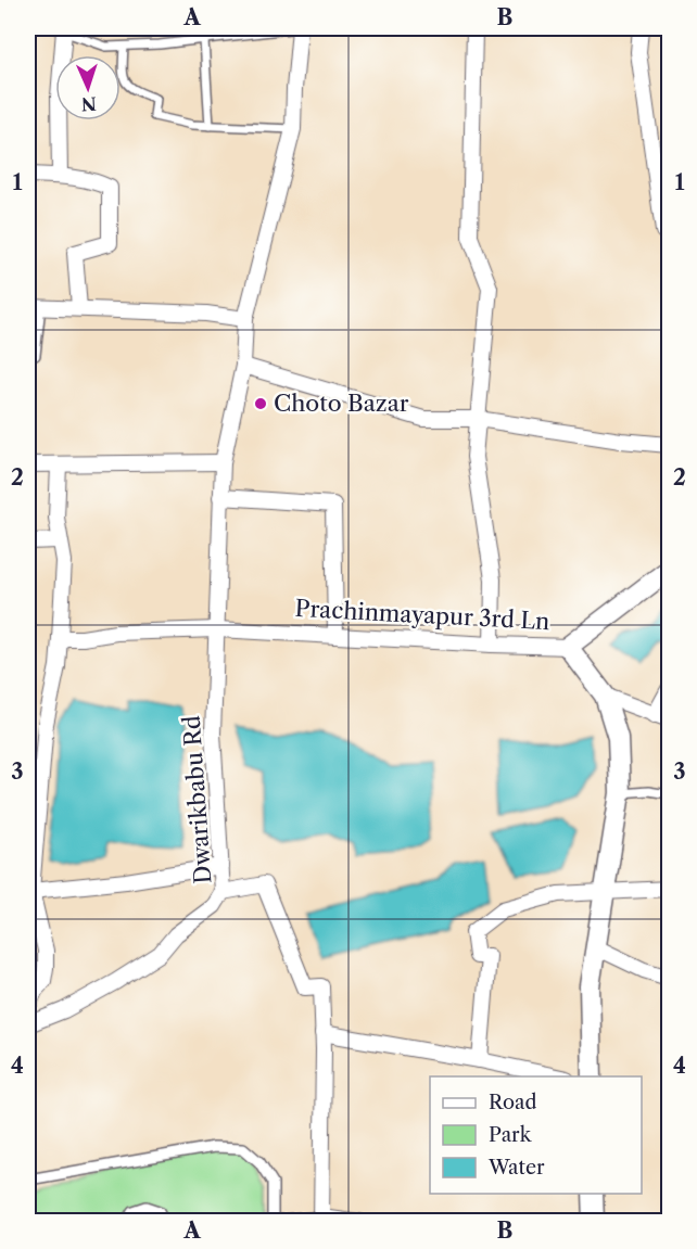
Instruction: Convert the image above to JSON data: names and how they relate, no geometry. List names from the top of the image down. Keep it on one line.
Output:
{"streets":{"main road":["Prachinmayapur 3rd Ln"],"street":["Dwarikbabu Rd"]},"crossings":[["Prachinmayapur 3rd Ln","Dwarikbabu Rd"]],"places":["Choto Bazar"],"legend":["Road","Park","Water"],"north":"bottom","grid":{"columns":["A","B"],"rows":["1","2","3","4"]}}
